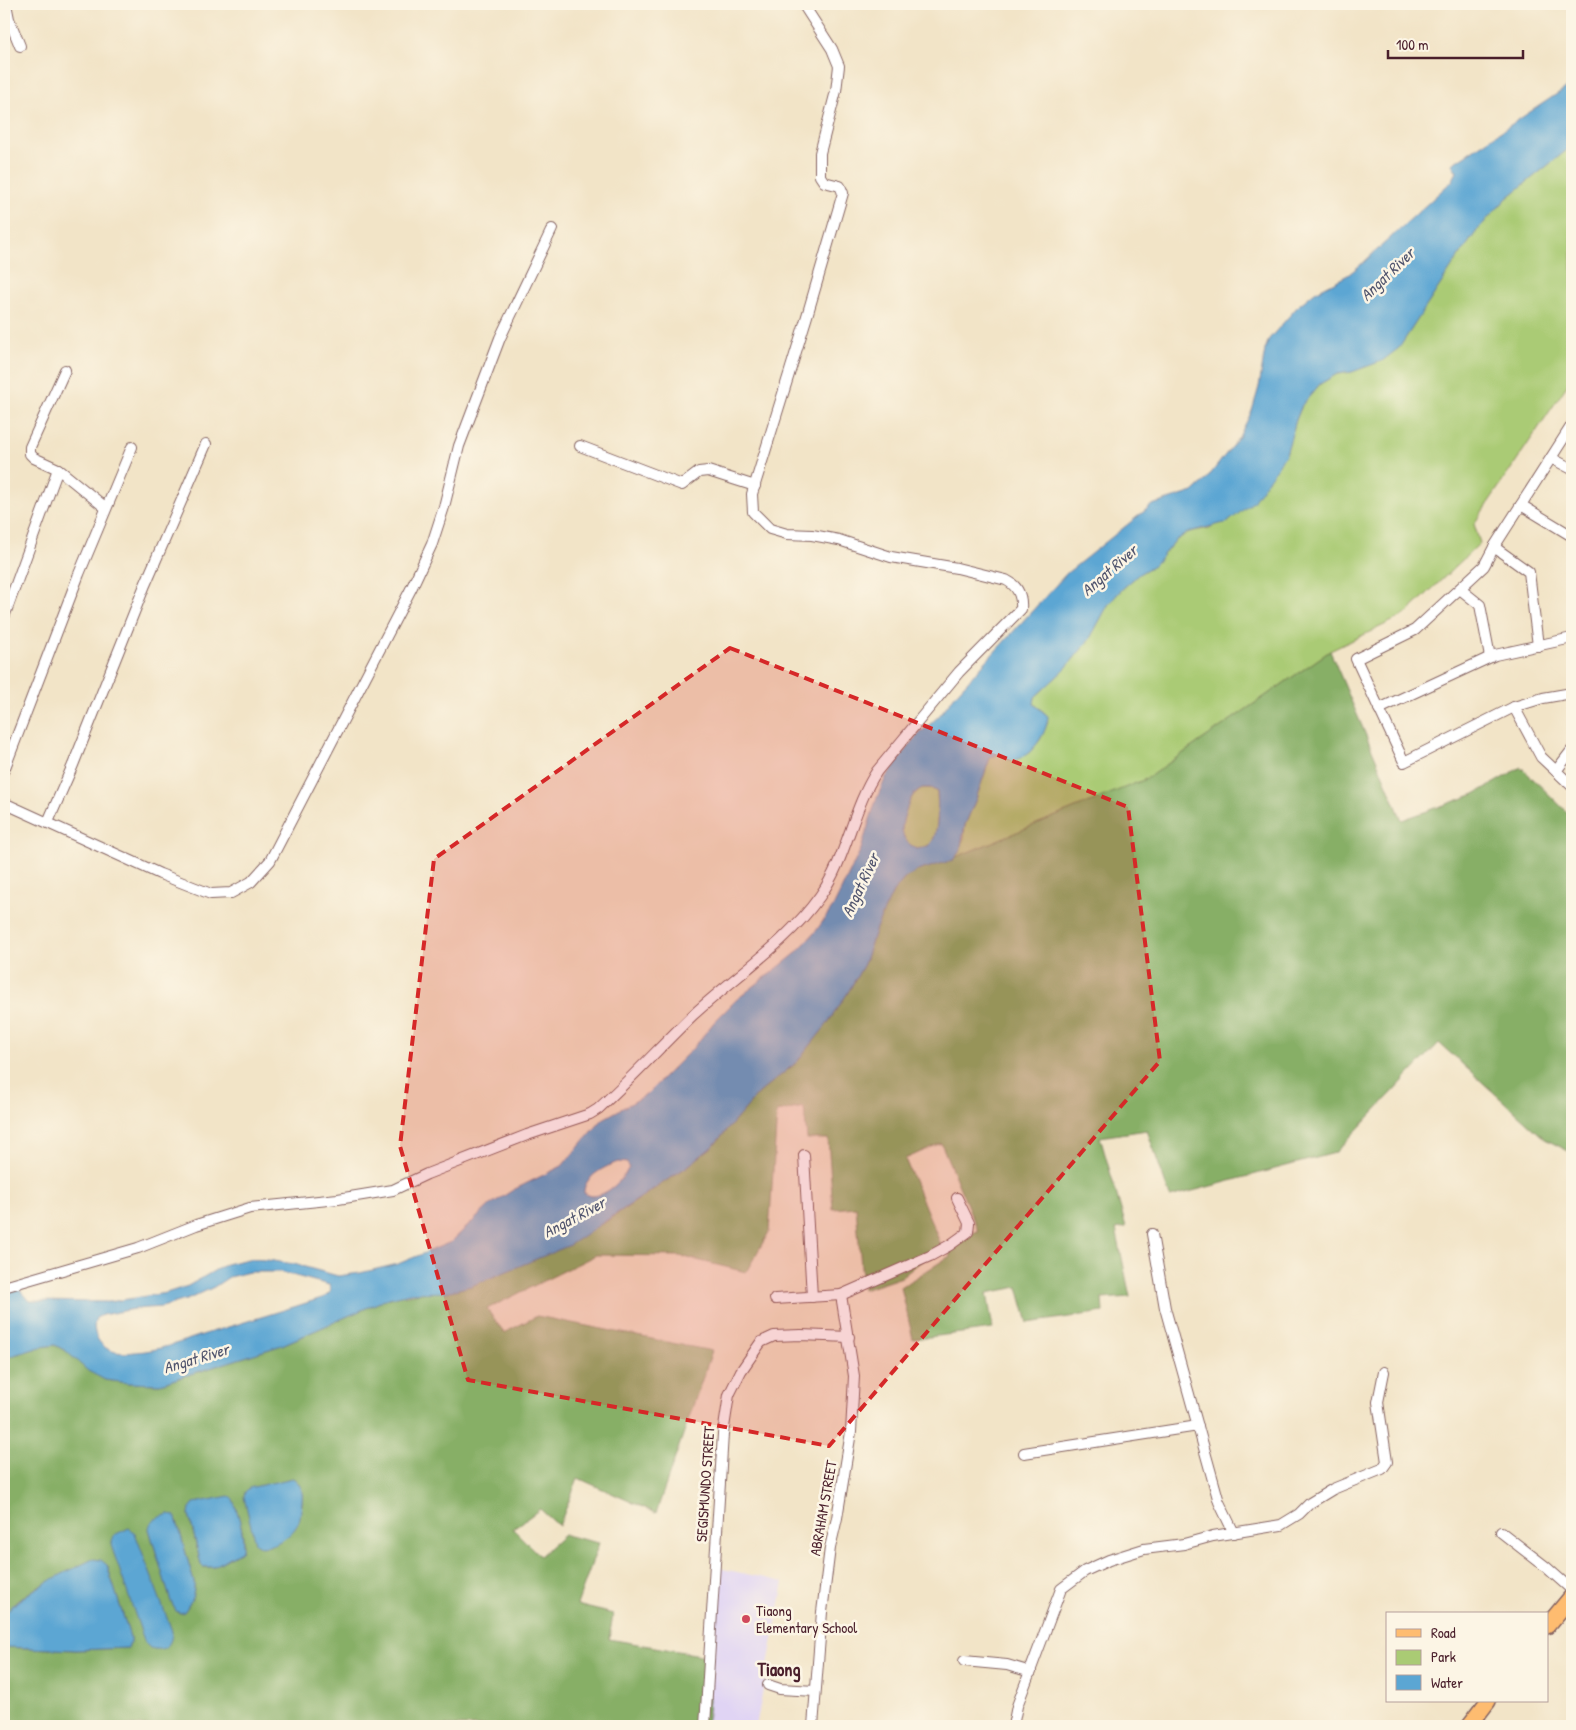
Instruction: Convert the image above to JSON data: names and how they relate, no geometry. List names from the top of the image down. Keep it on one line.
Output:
{"streets":{"street":["SEGISMUNDO STREET","ABRAHAM STREET"]},"crossings":[["SEGISMUNDO STREET","ABRAHAM STREET"]],"districts":["Tiaong"],"water":["Angat River"],"places":["Tiaong Elementary School"],"legend":["Road","Park","Water"],"scale_bar":"100 m"}
